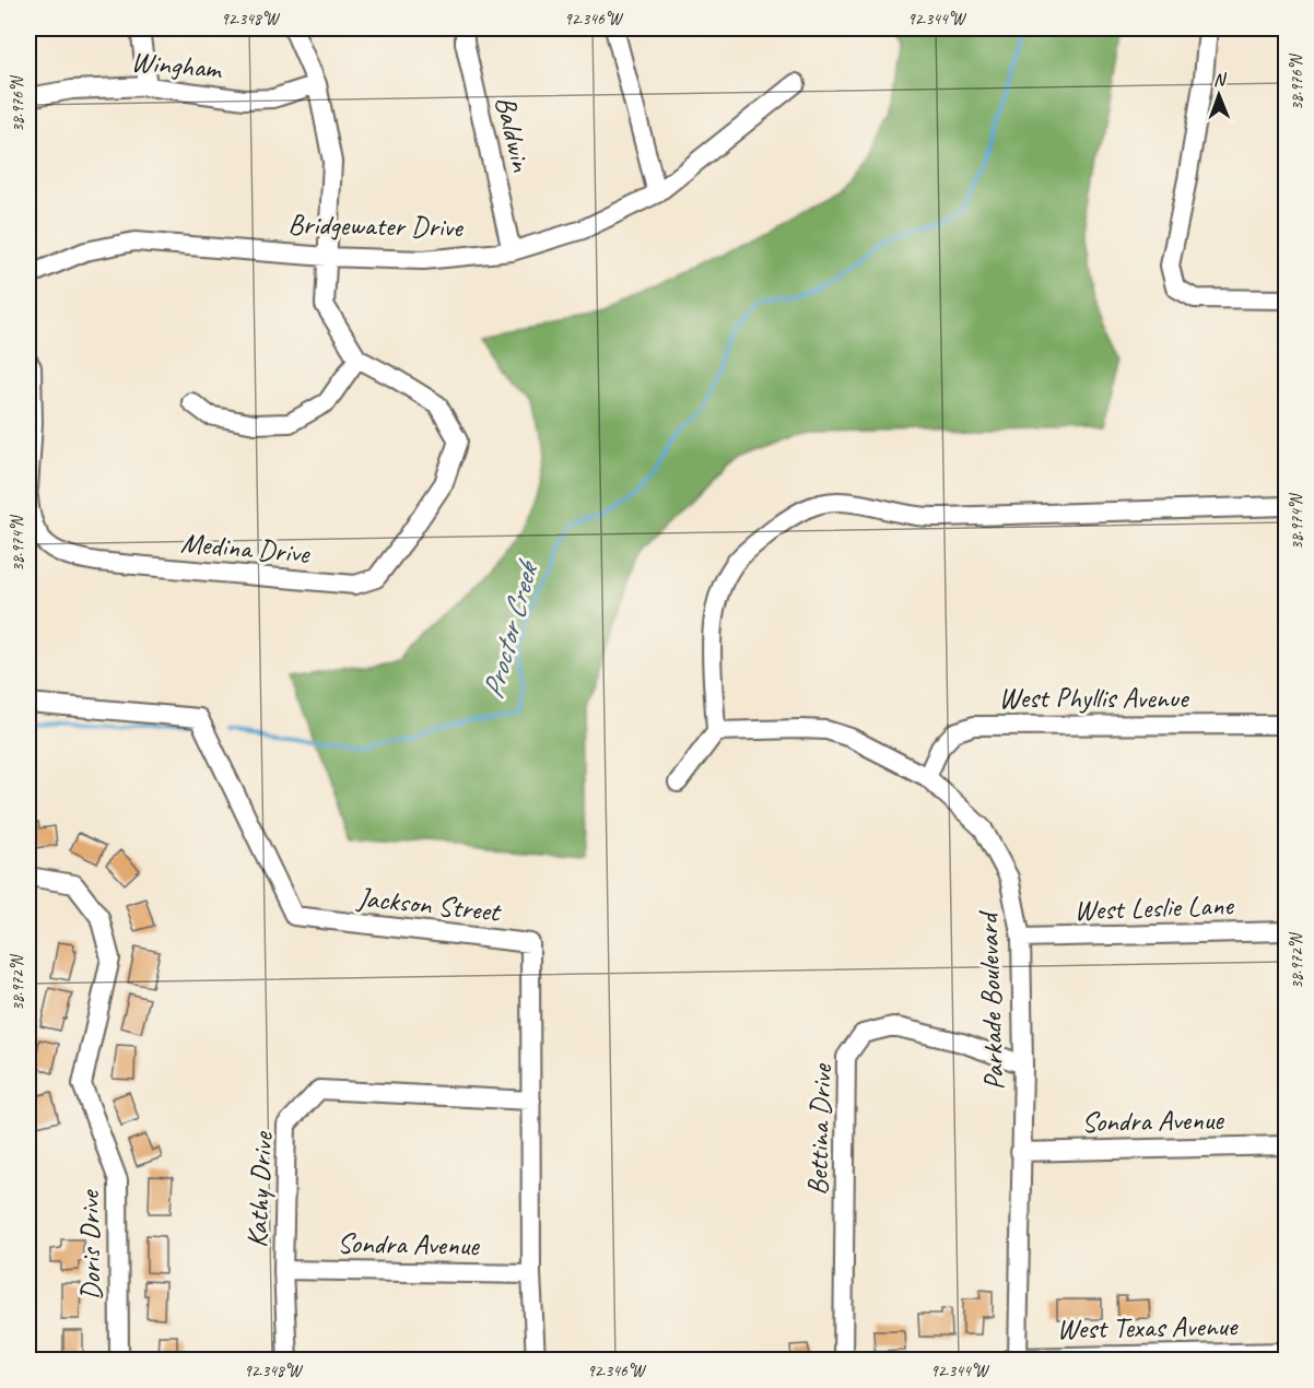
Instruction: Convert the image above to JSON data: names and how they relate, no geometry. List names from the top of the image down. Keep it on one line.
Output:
{"streets":{"street":["Wingham","Baldwin","Bridgewater Drive","Medina Drive","West Phyllis Avenue","Jackson Street","West Leslie Lane","Parkade Boulevard","Sondra Avenue","Bettina Drive","Kathy Drive","Doris Drive","West Texas Avenue"]},"crossings":[["Baldwin","Bridgewater Drive"],["West Phyllis Avenue","Parkade Boulevard"],["Jackson Street","Sondra Avenue"],["Jackson Street","Kathy Drive"],["West Leslie Lane","Parkade Boulevard"],["Parkade Boulevard","Sondra Avenue"],["Parkade Boulevard","Bettina Drive"],["Parkade Boulevard","West Texas Avenue"],["Sondra Avenue","Kathy Drive"]],"water":["Proctor Creek"],"north":"top","coordinates":["92.348°W","92.346°W","92.344°W","38.976°N","38.974°N","38.972°N"]}
